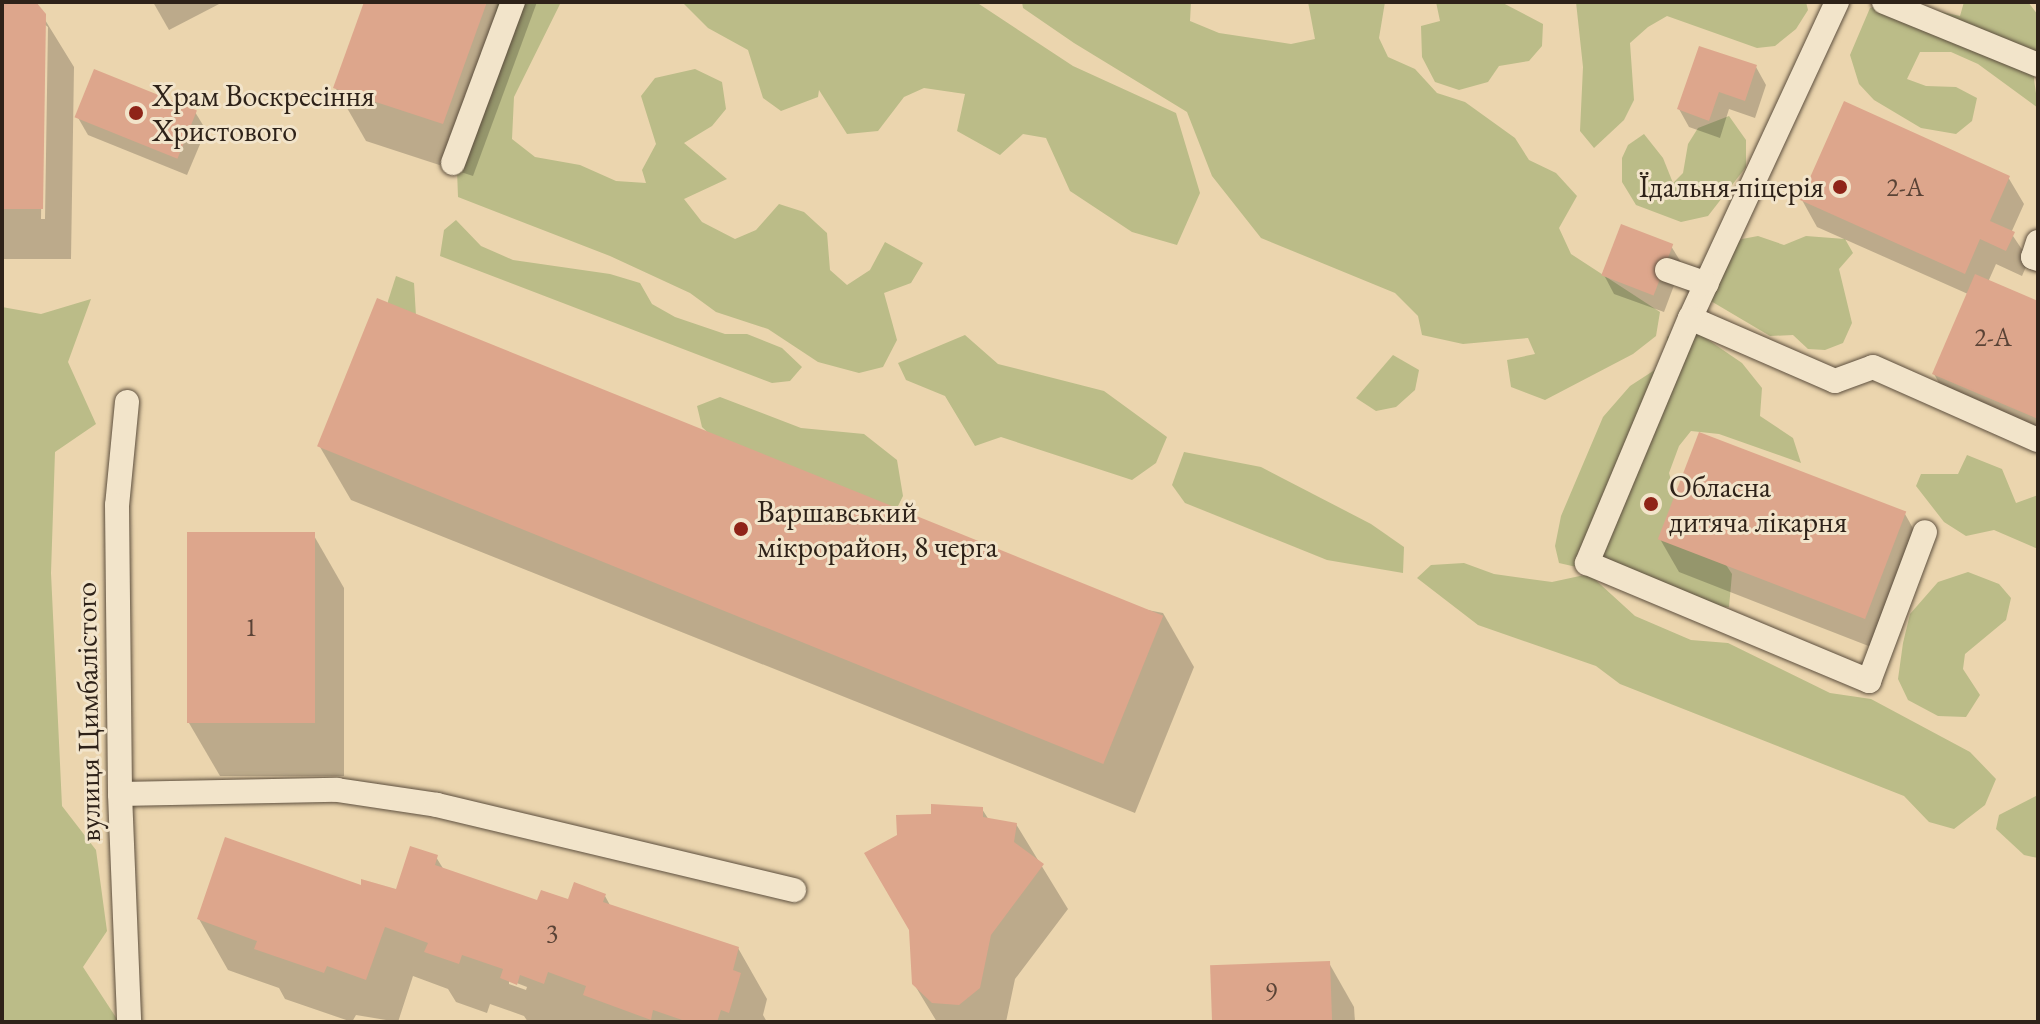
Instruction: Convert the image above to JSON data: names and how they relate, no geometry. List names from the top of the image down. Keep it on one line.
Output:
{"streets":{"lane":["вулиця Цимбалістого"]},"places":["Храм Воскресіння Христового","Їдальня-піцерія","Обласна дитяча лікарня","Варшавський мікрорайон, 8 черга"],"house_numbers":["2-А","2-А","1","3","9"]}
